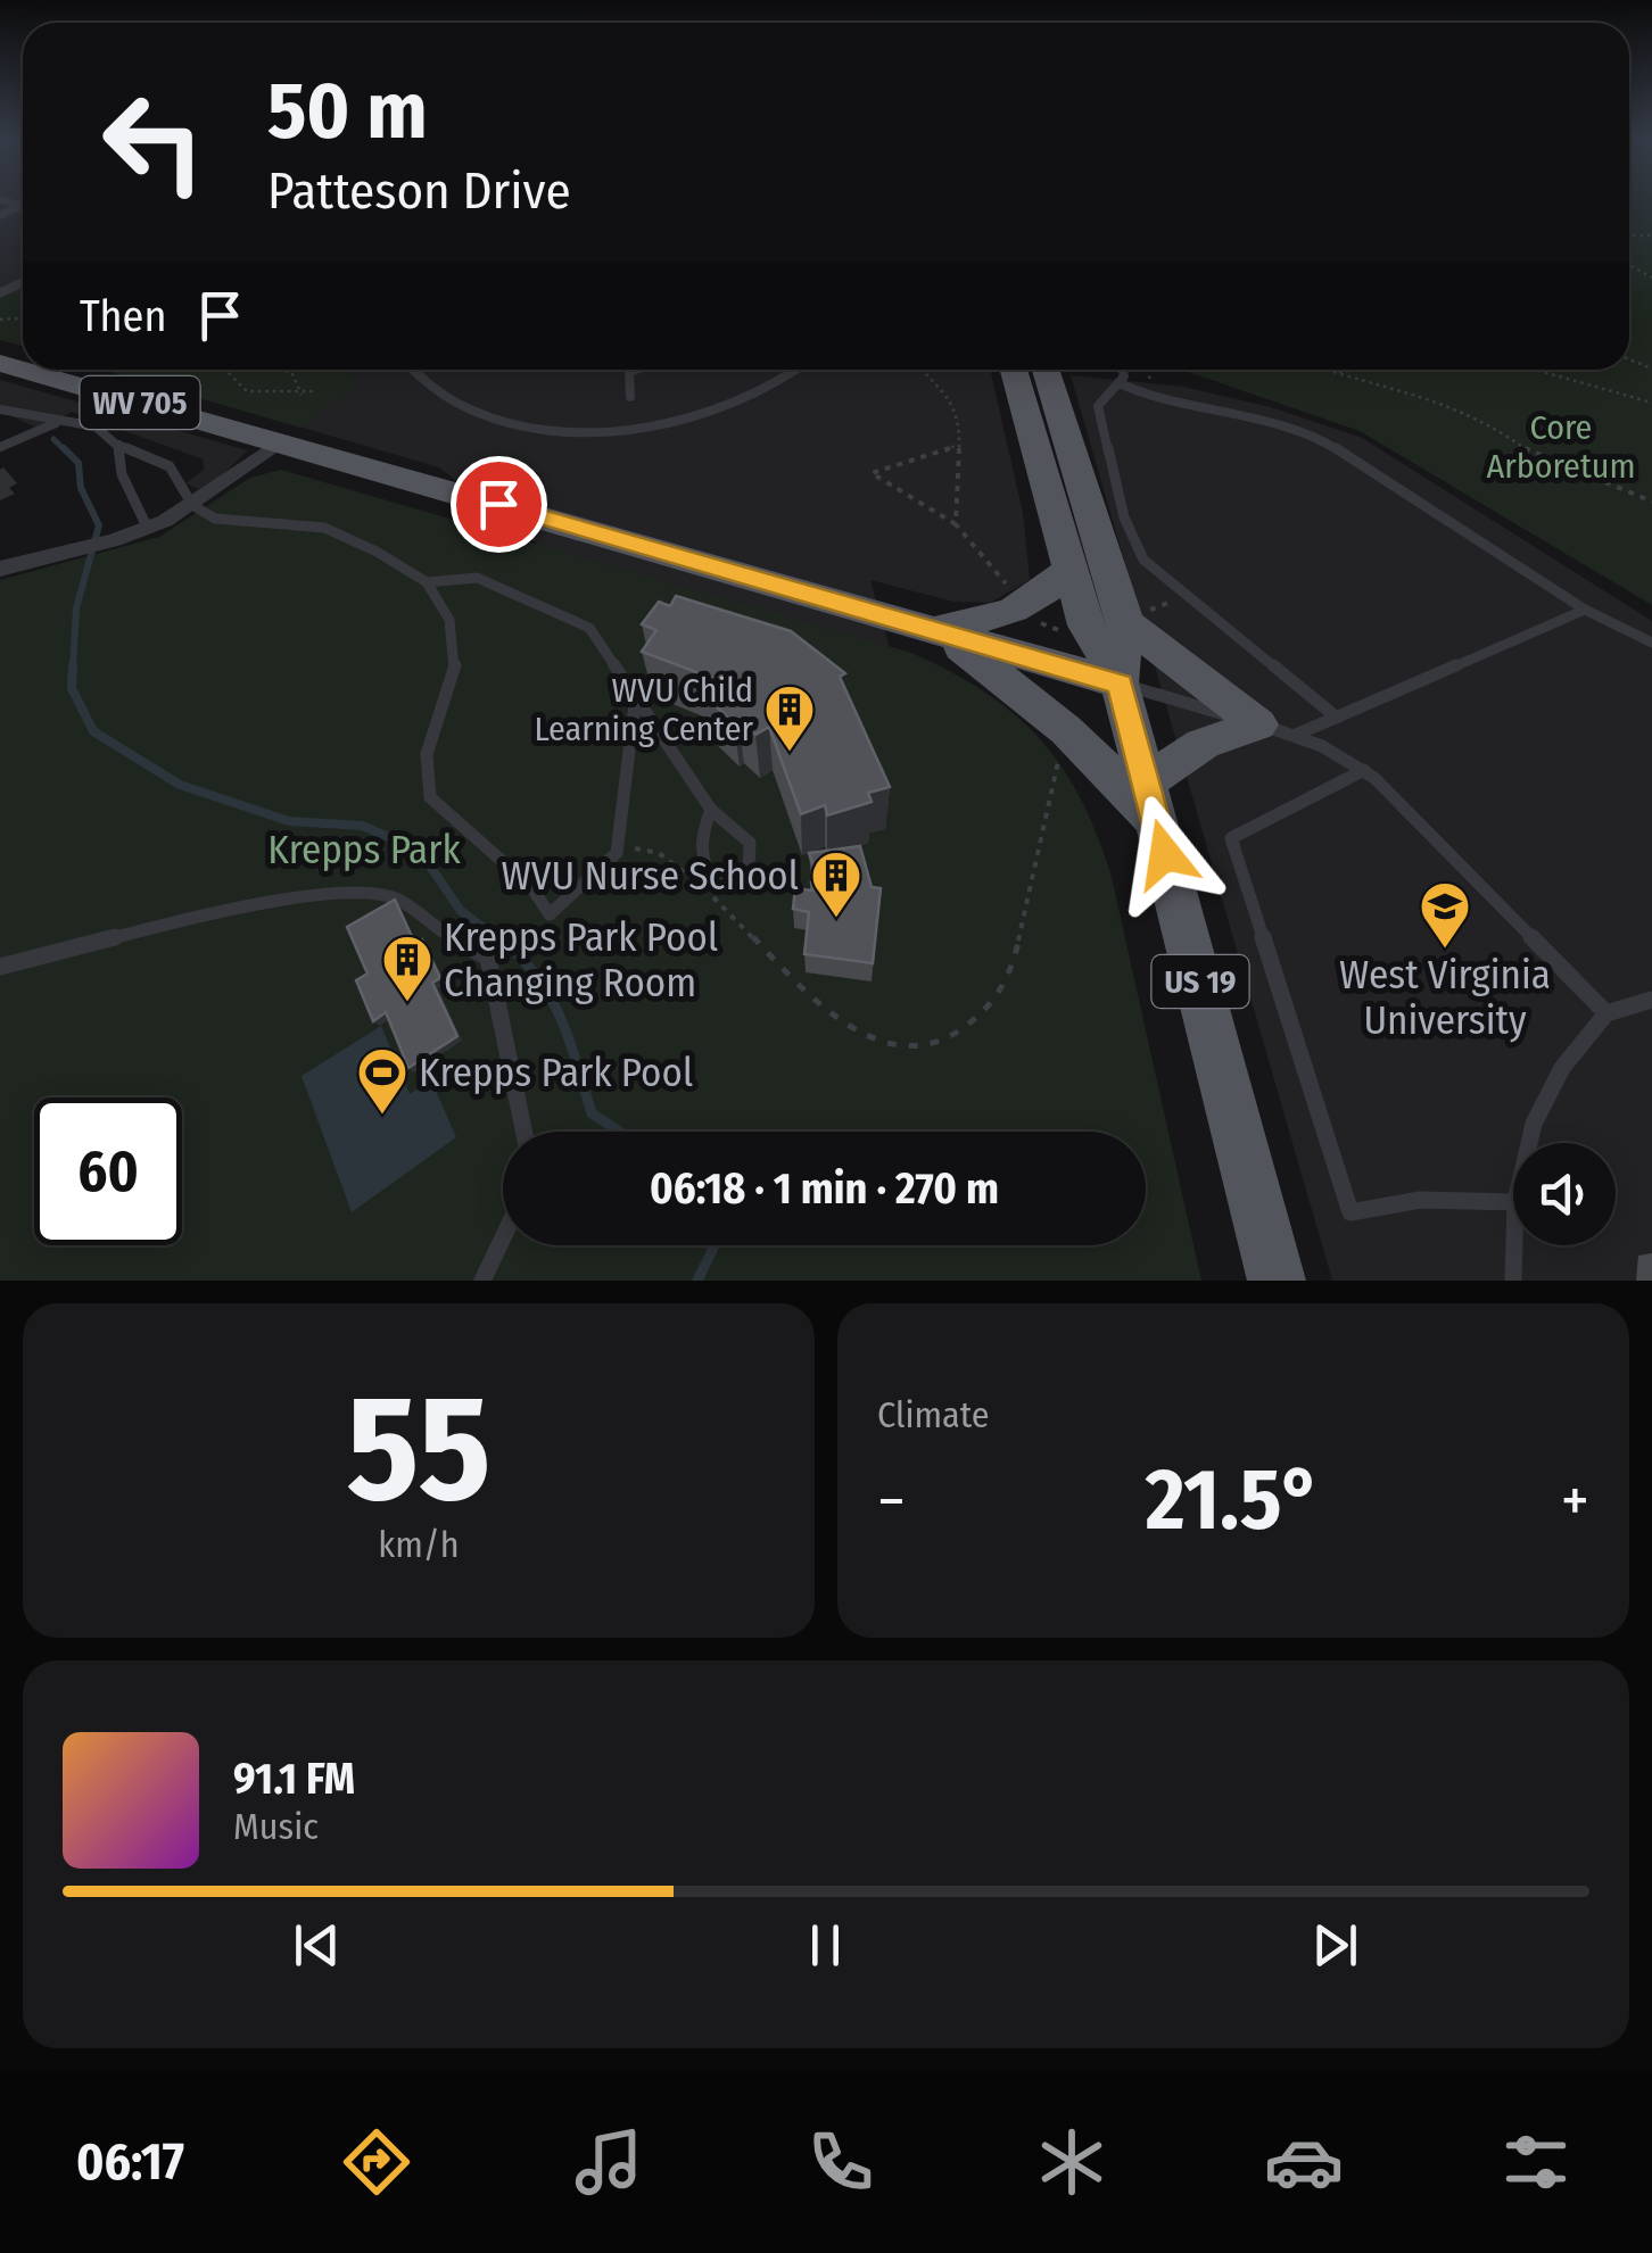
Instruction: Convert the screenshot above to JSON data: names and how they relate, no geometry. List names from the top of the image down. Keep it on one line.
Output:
{"streets":{"main road":["WV 705","US 19"]},"crossings":[["WV 705","US 19"]],"parks":["Core Arboretum","Krepps Park"],"places":{"building":["WVU Child Learning Center","WVU Nurse School","Krepps Park Pool Changing Room"],"school or university":["West Virginia University"],"sports":["Krepps Park Pool"]},"page":{"turn":["50 m","Patteson Drive"],"then":"Then","limit":"60","trip":"06:18 · 1 min · 270 m","tile":[["55","km/h"],"Climate"],"heat":["−","21.5°","+"],"song":["91.1 FM","Music"],"tabs":"06:17"}}
